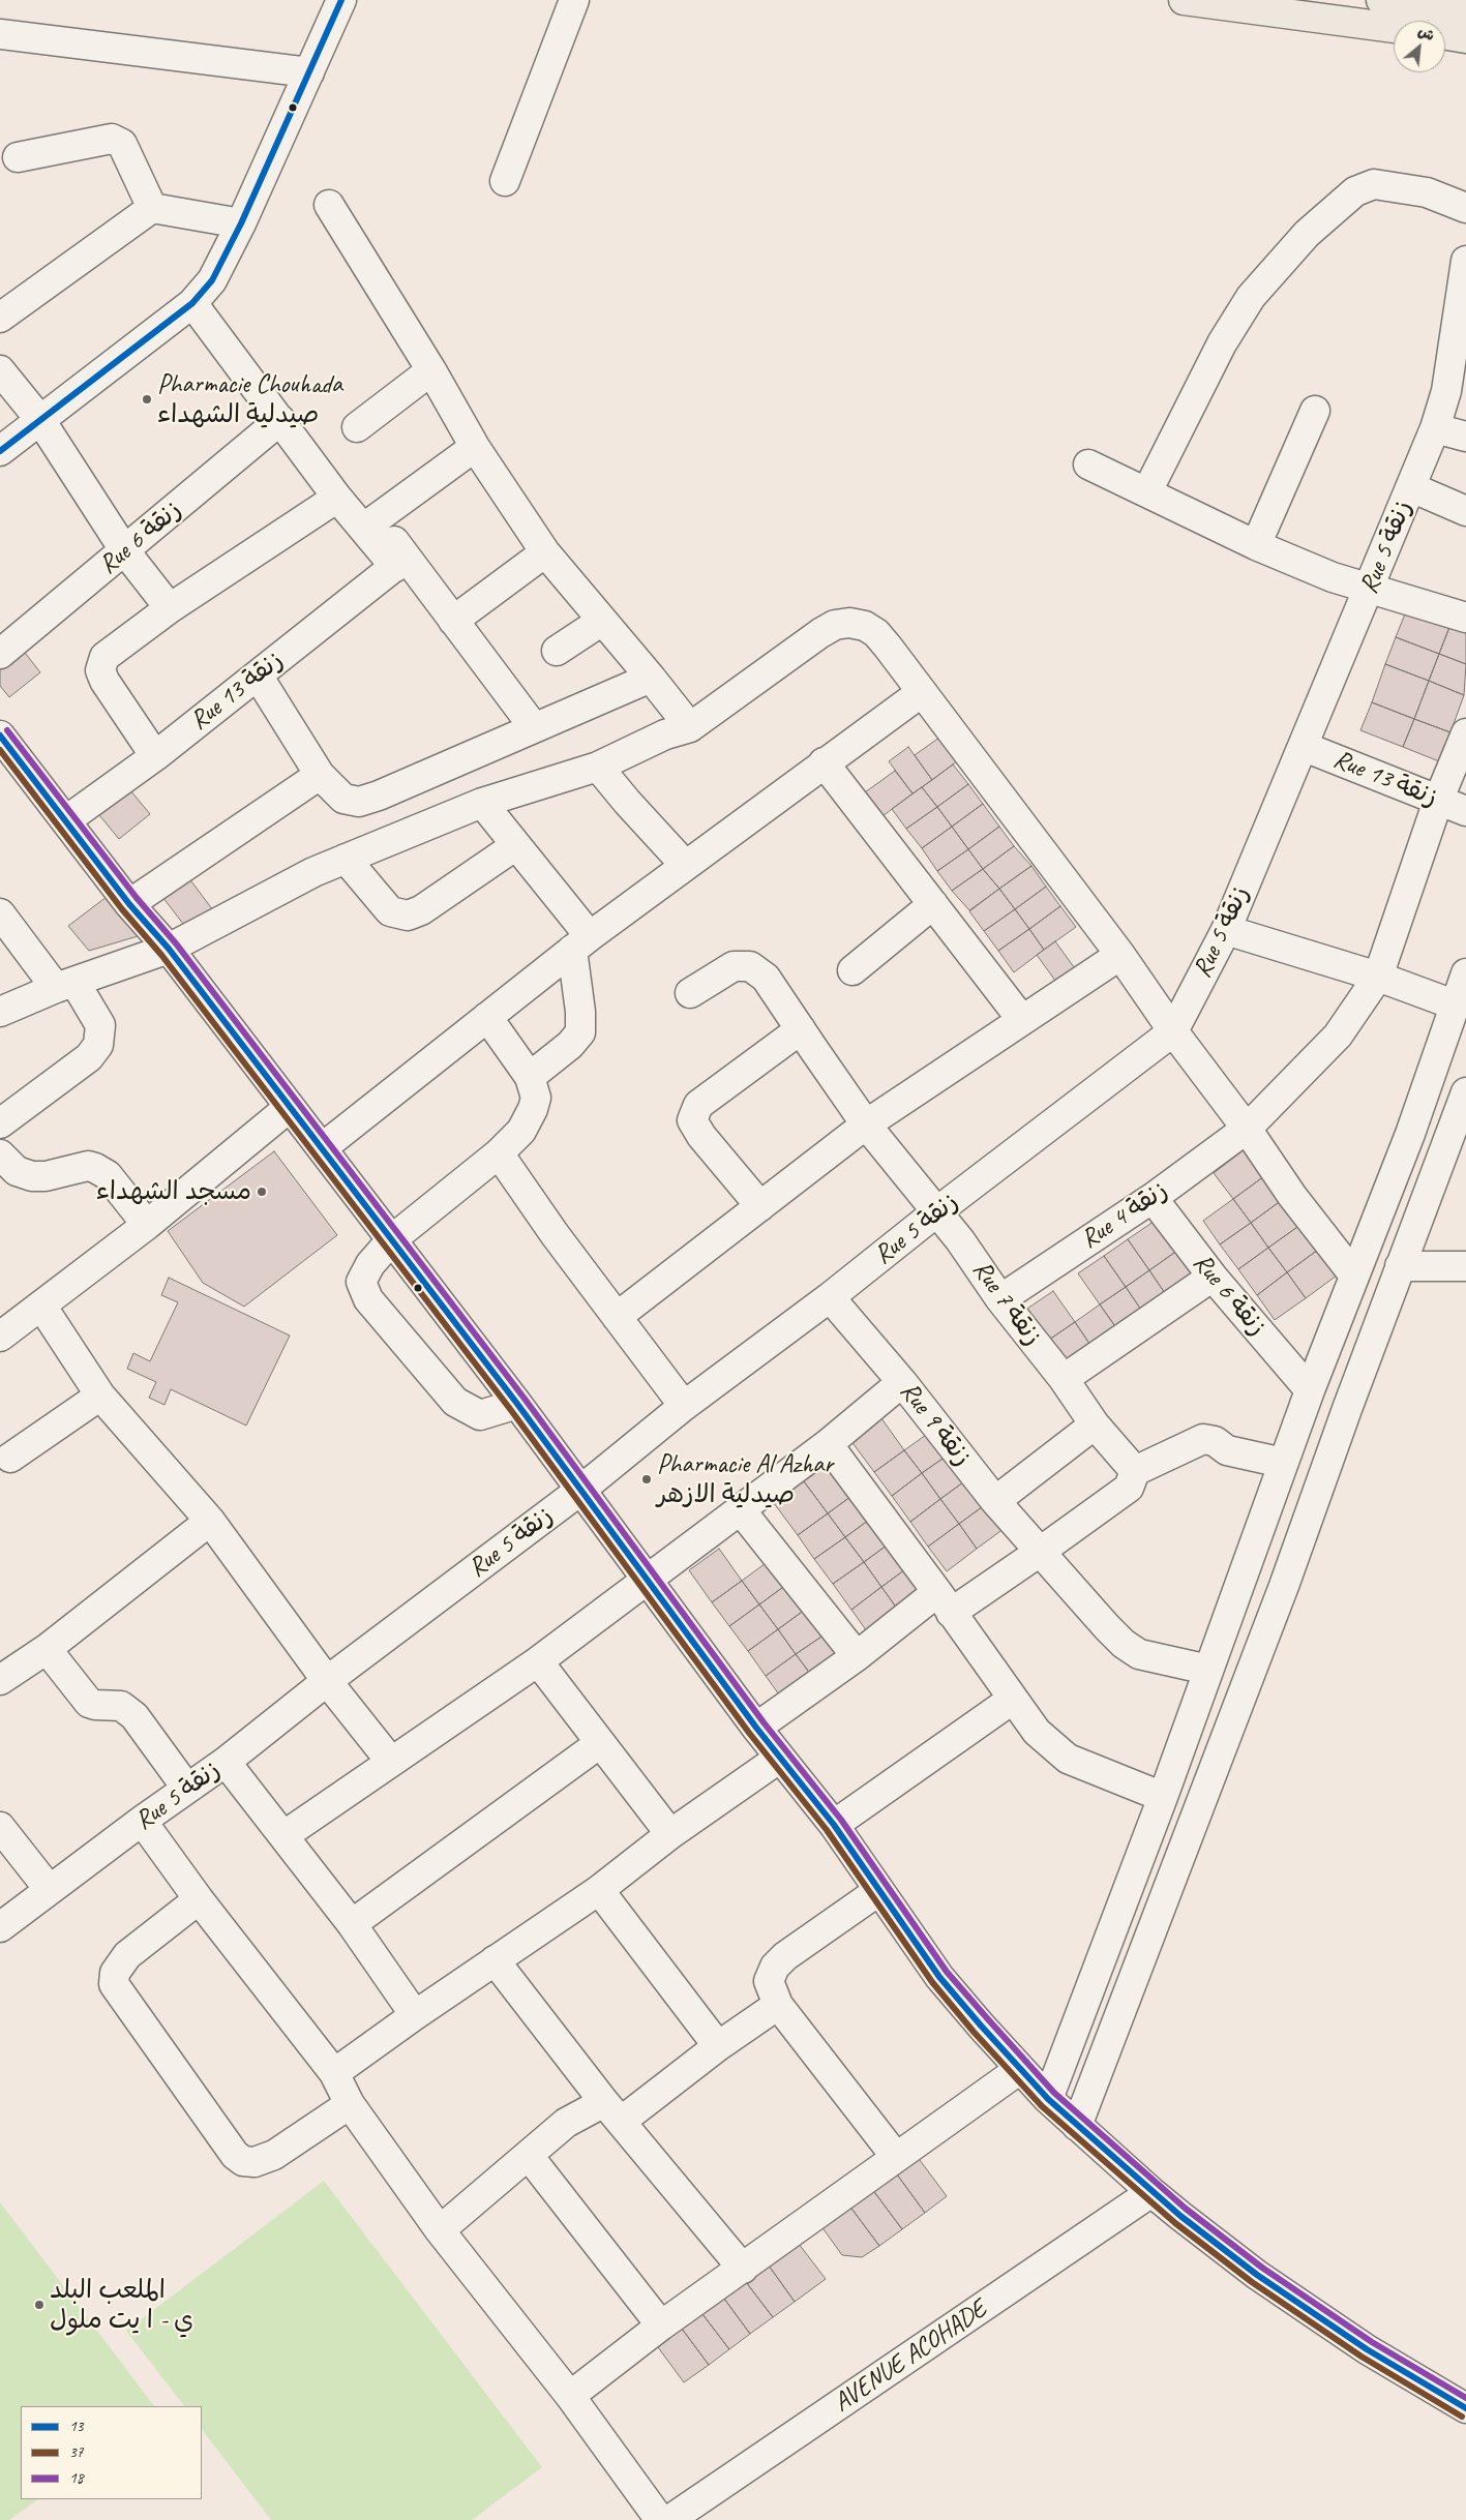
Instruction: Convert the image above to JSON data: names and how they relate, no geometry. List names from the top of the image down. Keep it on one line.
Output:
{"streets":{"street":["Rue 6 زنقة","Rue 5 زنقة","Rue 13 زنقة","Rue 4 زنقة","Rue 7 زنقة","Rue 9 زنقة","AVENUE ACOHADE"]},"crossings":[["Rue 6 زنقة","Rue 4 زنقة"],["Rue 5 زنقة","Rue 13 زنقة"],["Rue 5 زنقة","Rue 7 زنقة"],["Rue 5 زنقة","Rue 9 زنقة"],["Rue 13 زنقة","Rue 4 زنقة"],["Rue 4 زنقة","Rue 7 زنقة"]],"places":["Pharmacie Chouhada صيدلية الشهداء","مسجد الشهداء","Pharmacie Al Azhar صيدلية الازهر","الملعب البلد ي - ا يت ملول"],"lines":["transit line 13","transit line 18","transit line 37"],"legend":["13","37","18"],"north":"top right"}
